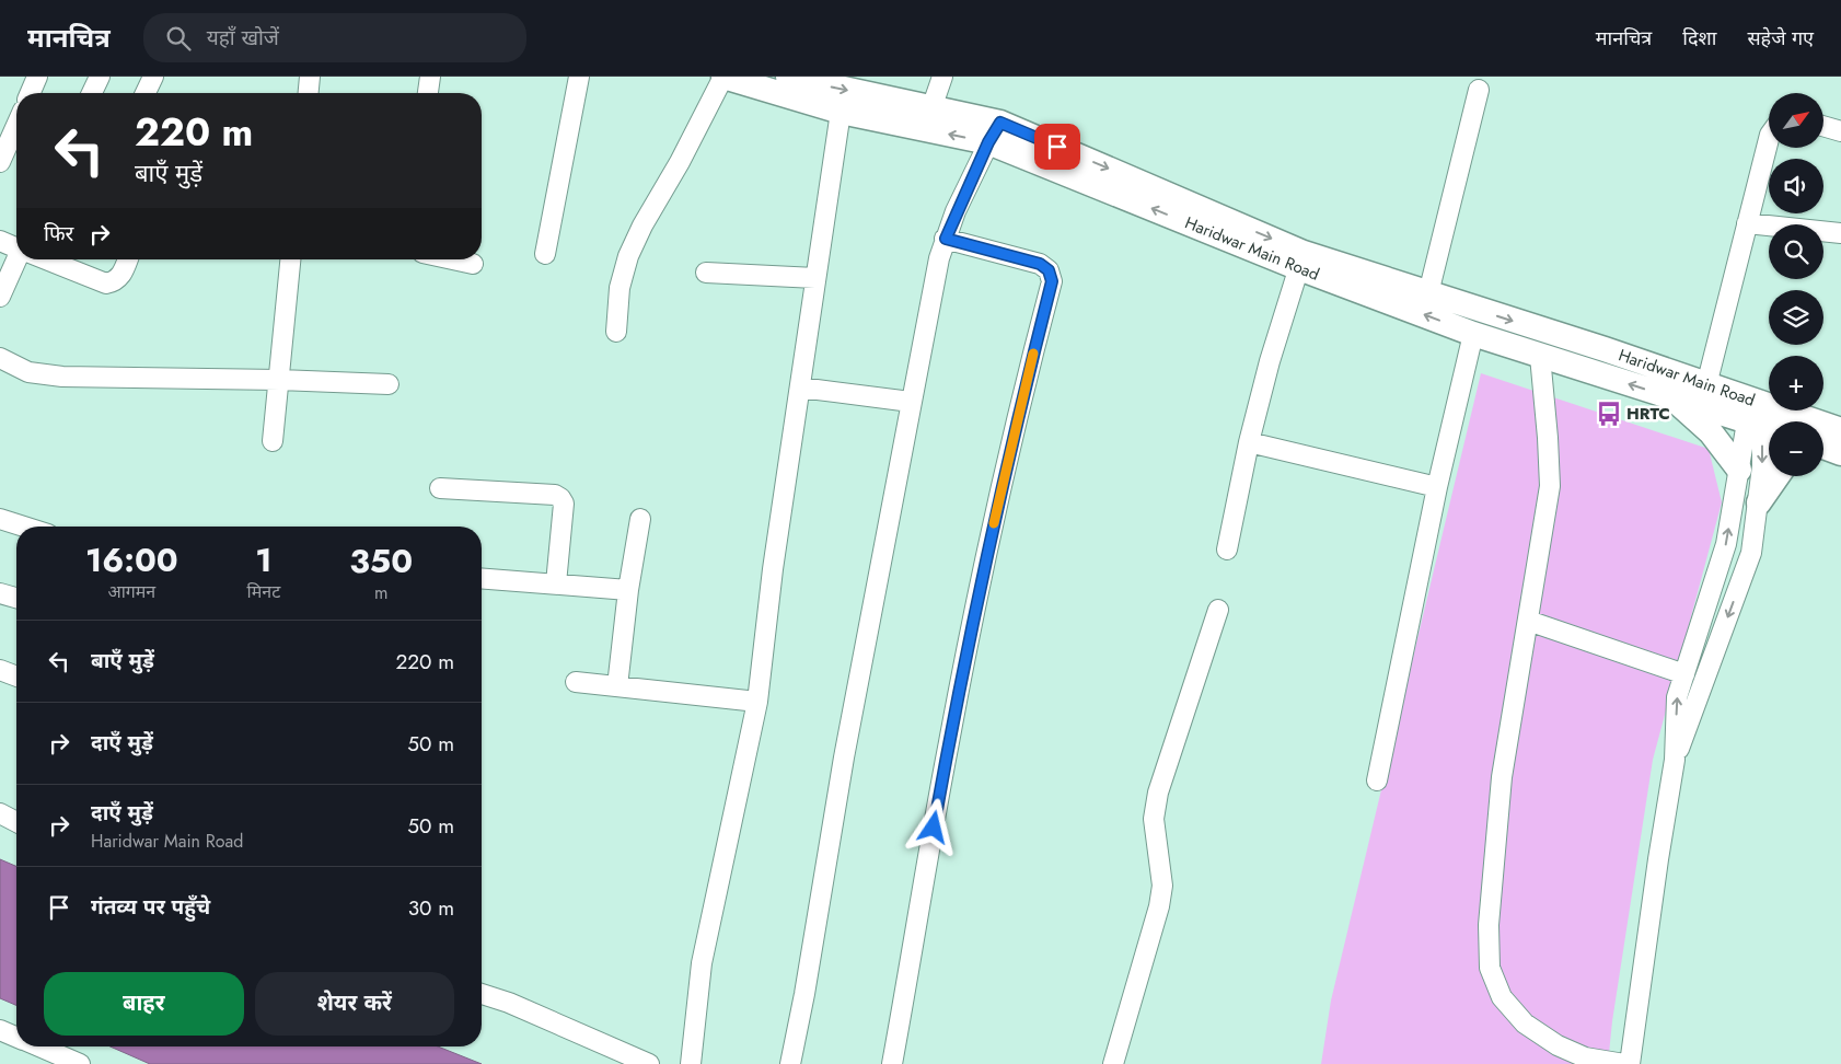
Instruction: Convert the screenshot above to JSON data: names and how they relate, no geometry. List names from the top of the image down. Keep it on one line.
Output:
{"streets":{"main road":["Haridwar Main Road"]},"places":{"bus stop":["HRTC"]},"north":"top right","page":{"header":"मानचित्र","search":"यहाँ खोजें","nav":["मानचित्र","दिशा","सहेजे गए"],"map_buttons":["+","−"],"turn":["220 m","बाएँ मुड़ें"],"then":"फिर","eta":["16:00","आगमन","1","मिनट","350","m"],"list":[{"name":"बाएँ मुड़ें","value":"220 m"},{"name":"दाएँ मुड़ें","value":"50 m"},{"name":"दाएँ मुड़ें","note":"Haridwar Main Road","value":"50 m"},{"name":"गंतव्य पर पहुँचे","value":"30 m"}],"buttons":["बाहर","शेयर करें"]}}
